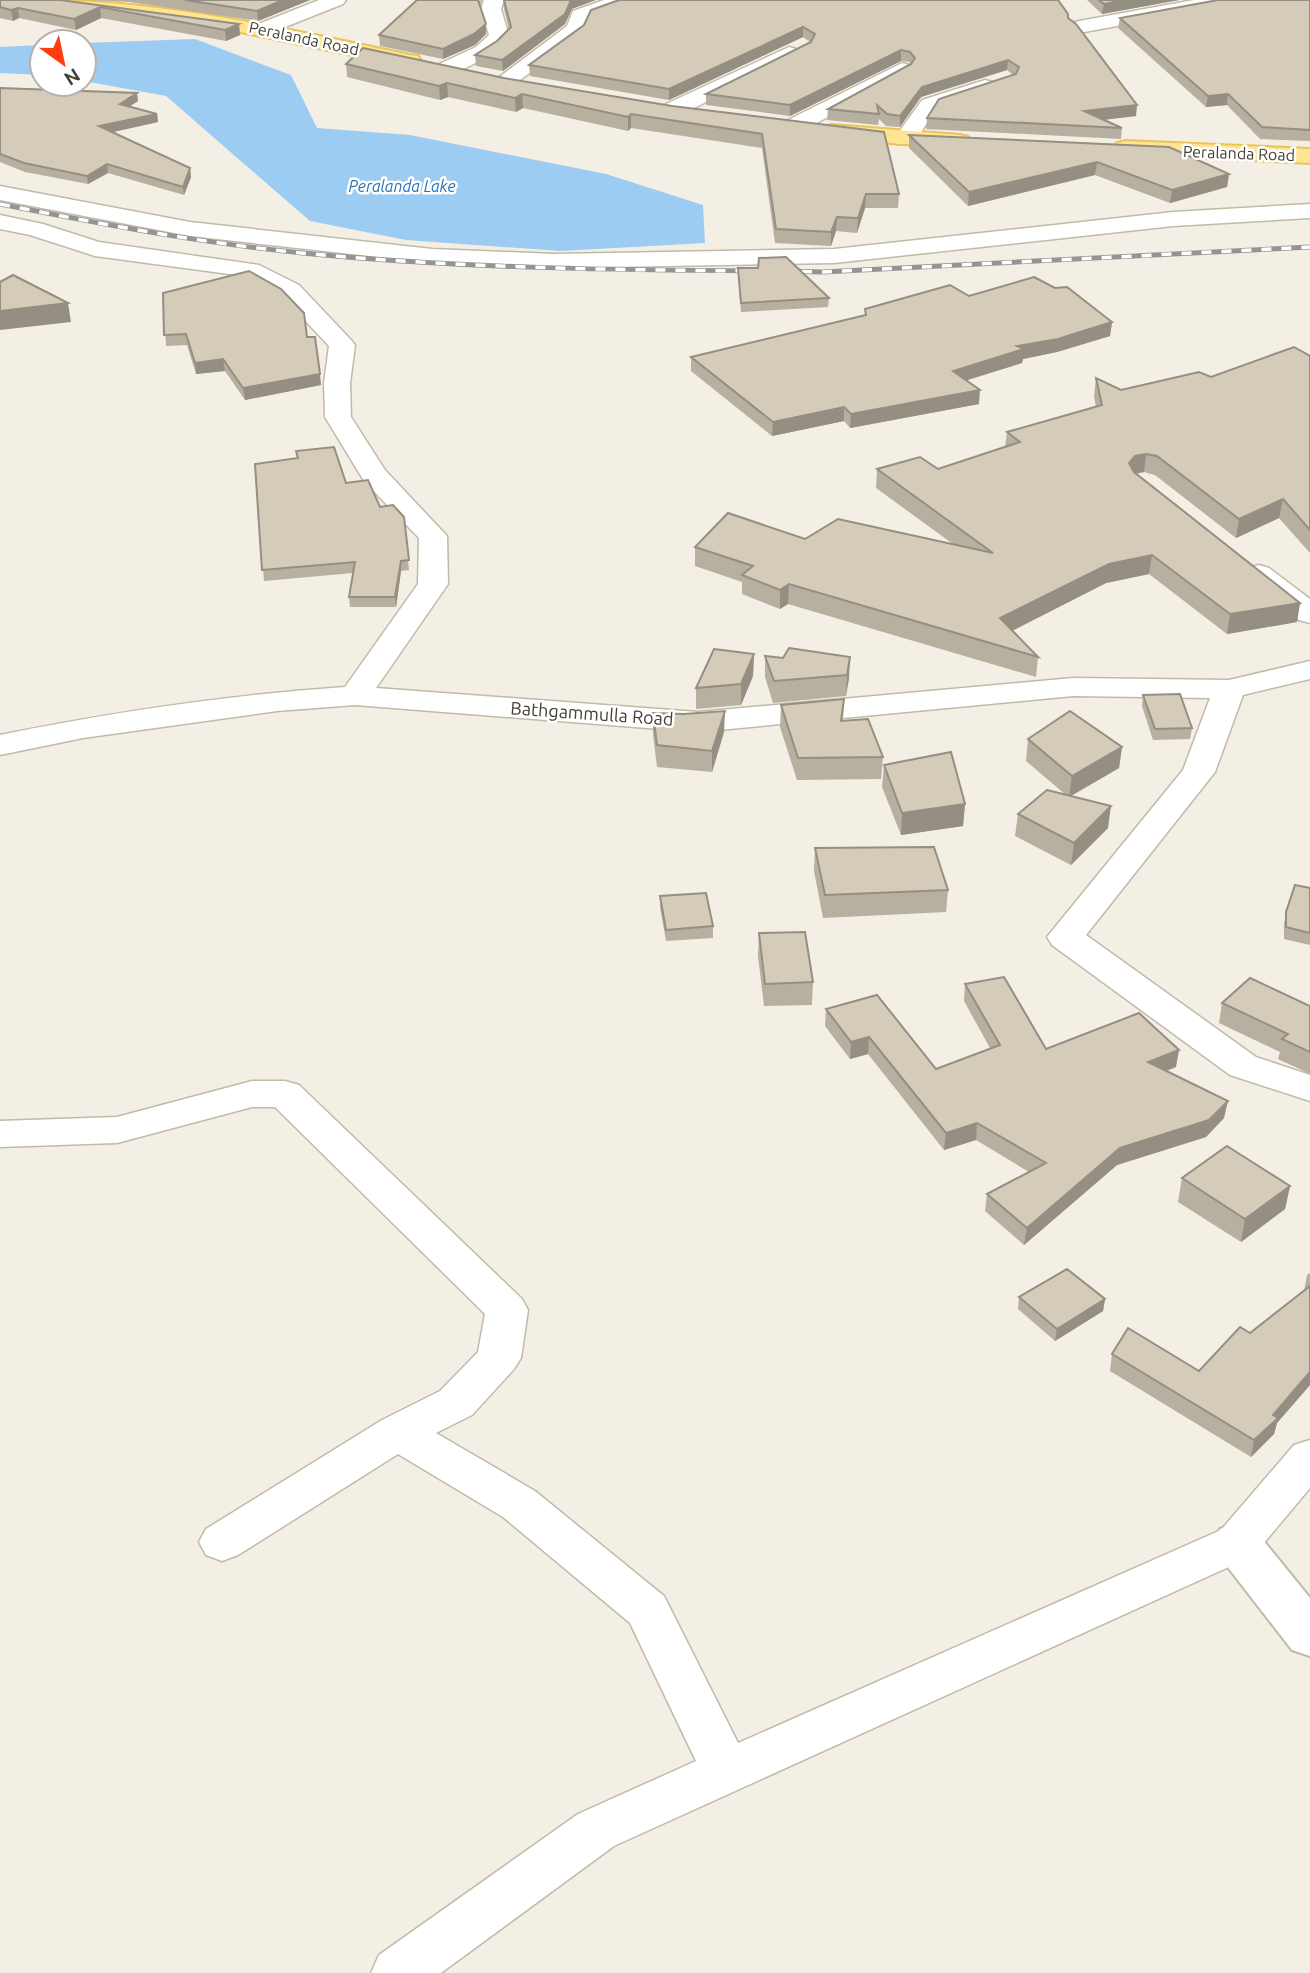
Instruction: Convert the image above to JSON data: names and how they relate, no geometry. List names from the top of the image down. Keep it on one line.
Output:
{"streets":{"main road":["Peralanda Road"],"street":["Bathgammulla Road"]},"water":["Peralanda Lake"],"north":"bottom right"}
